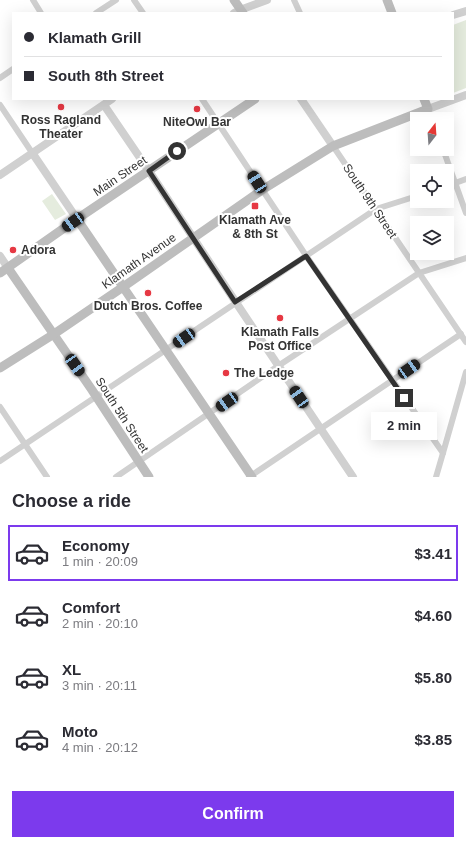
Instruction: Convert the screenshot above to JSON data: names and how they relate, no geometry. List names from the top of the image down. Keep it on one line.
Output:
{"streets":{"main road":["Main Street","Klamath Avenue","South 5th Street"],"street":["South 9th Street"]},"crossings":[["Main Street","South 5th Street"],["South 9th Street","Klamath Avenue"],["Klamath Avenue","South 5th Street"]],"places":{"other":["Ross Ragland Theater","NiteOwl Bar","Adora","Dutch Bros. Coffee","Klamath Falls Post Office","The Ledge"],"transit":["Klamath Ave & 8th St"]},"north":"top","page":{"banner":["Klamath Grill","South 8th Street"],"bubble":"2 min","heading":"Choose a ride","list":[{"name":"Economy","note":"1 min · 20:09","value":"$3.41"},{"name":"Comfort","note":"2 min · 20:10","value":"$4.60"},{"name":"XL","note":"3 min · 20:11","value":"$5.80"},{"name":"Moto","note":"4 min · 20:12","value":"$3.85"}],"buttons":"Confirm"}}
